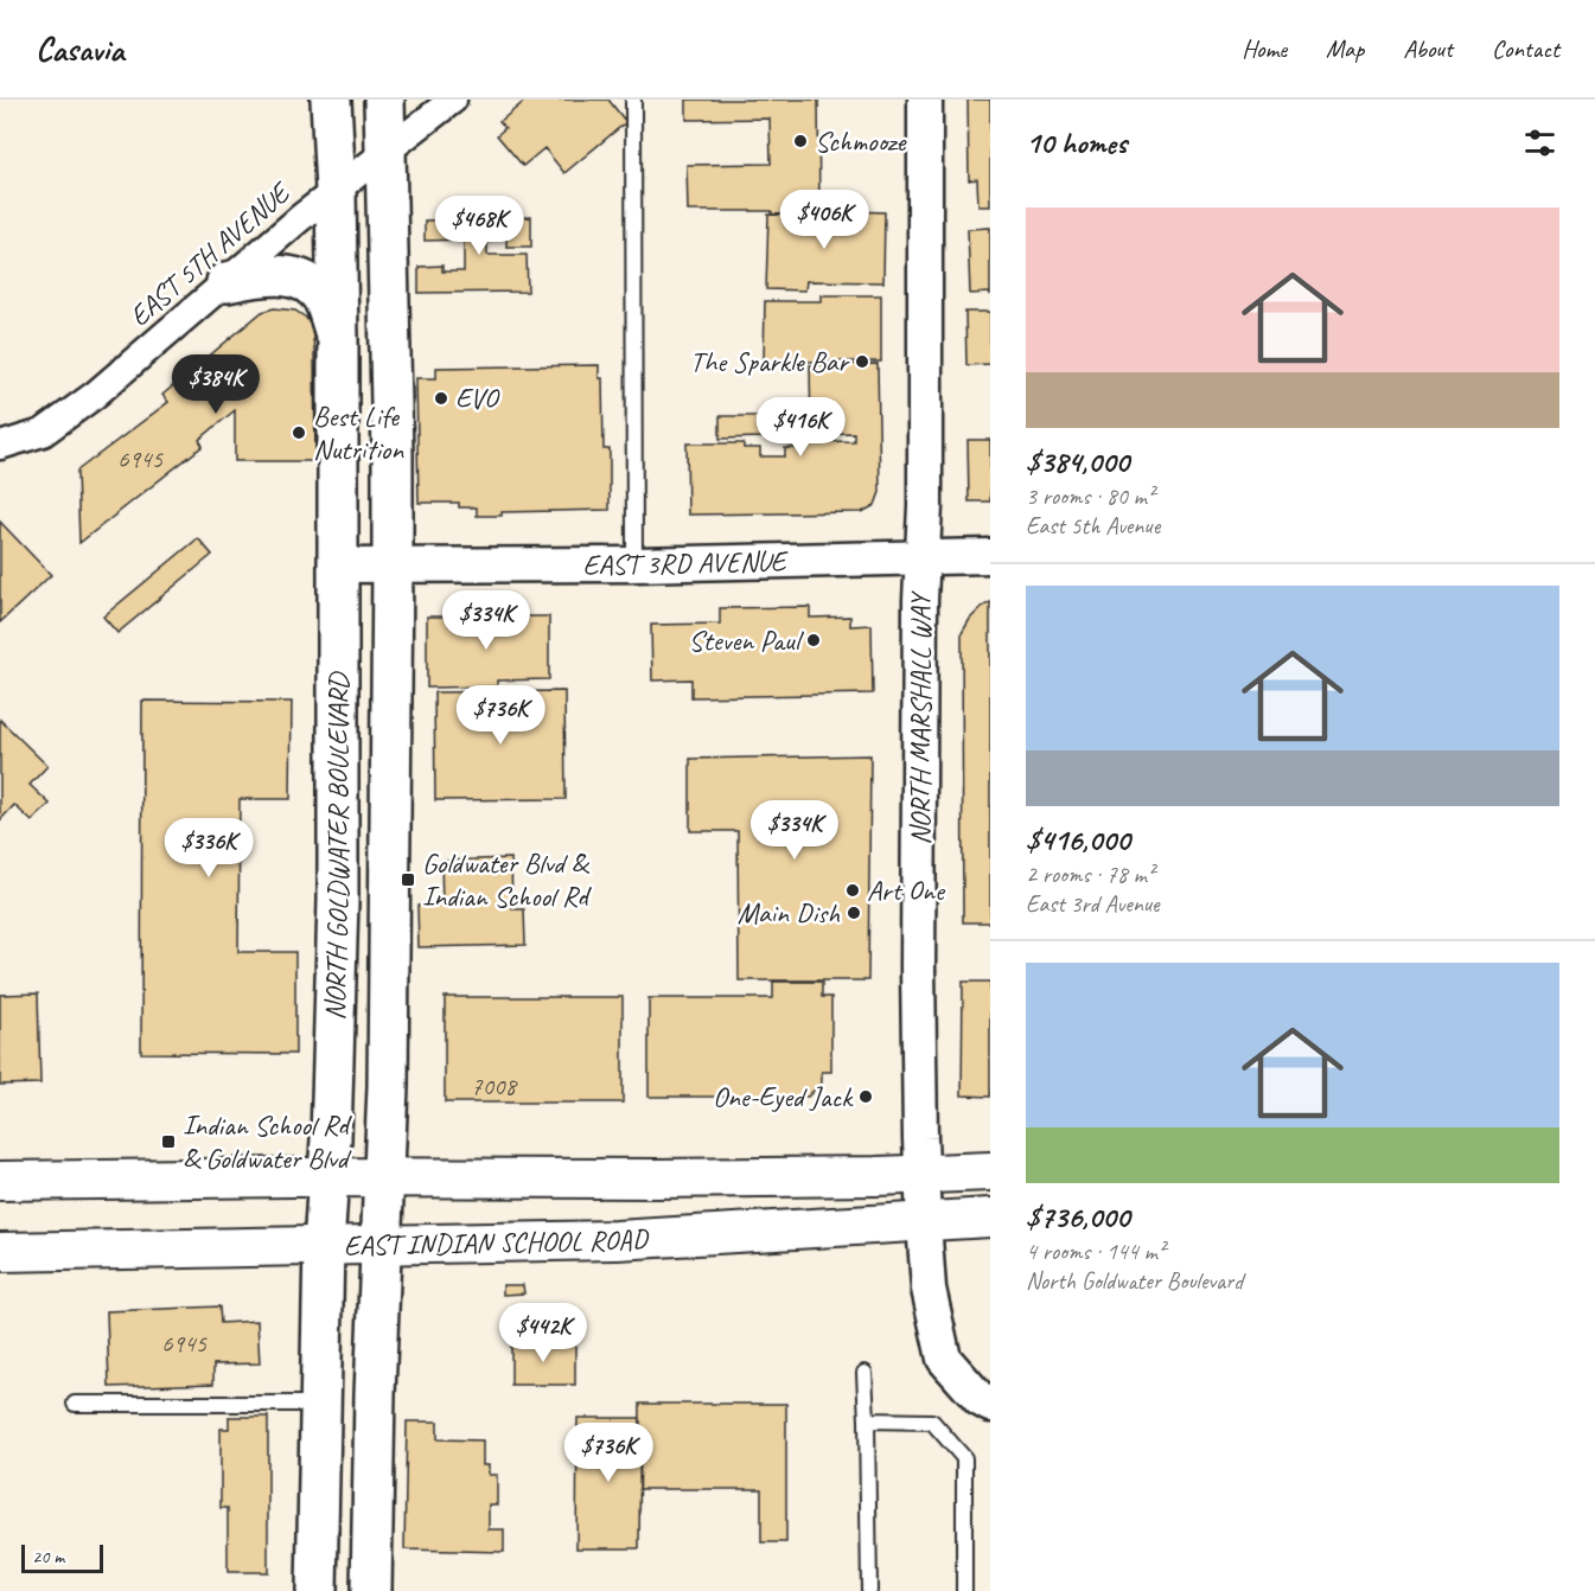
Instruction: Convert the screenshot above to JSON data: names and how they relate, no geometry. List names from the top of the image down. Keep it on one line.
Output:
{"streets":{"main road":["NORTH GOLDWATER BOULEVARD","EAST INDIAN SCHOOL ROAD"],"street":["EAST 5TH AVENUE","EAST 3RD AVENUE","NORTH MARSHALL WAY"]},"crossings":[["EAST 5TH AVENUE","NORTH GOLDWATER BOULEVARD"],["EAST 3RD AVENUE","NORTH MARSHALL WAY"],["EAST 3RD AVENUE","NORTH GOLDWATER BOULEVARD"],["NORTH MARSHALL WAY","EAST INDIAN SCHOOL ROAD"],["NORTH GOLDWATER BOULEVARD","EAST INDIAN SCHOOL ROAD"]],"places":{"other":["Schmooze","The Sparkle Bar","EVO","Best Life Nutrition","Steven Paul","Art One","Main Dish","One-Eyed Jack"],"transit":["Goldwater Blvd & Indian School Rd","Indian School Rd & Goldwater Blvd"]},"house_numbers":["6945","7008","6945"],"scale_bar":"20 m","page":{"header":"Casavia","nav":["Home","Map","About","Contact"],"heading":"10 homes","list":[{"name":"$384,000","note":"3 rooms · 80 m² · East 5th Avenue"},{"name":"$416,000","note":"2 rooms · 78 m² · East 3rd Avenue"},{"name":"$736,000","note":"4 rooms · 144 m² · North Goldwater Boulevard"}],"price":["$406K","$468K","$384K","$416K","$334K","$736K","$334K","$336K","$442K","$736K"],"scale":"20 m"}}
